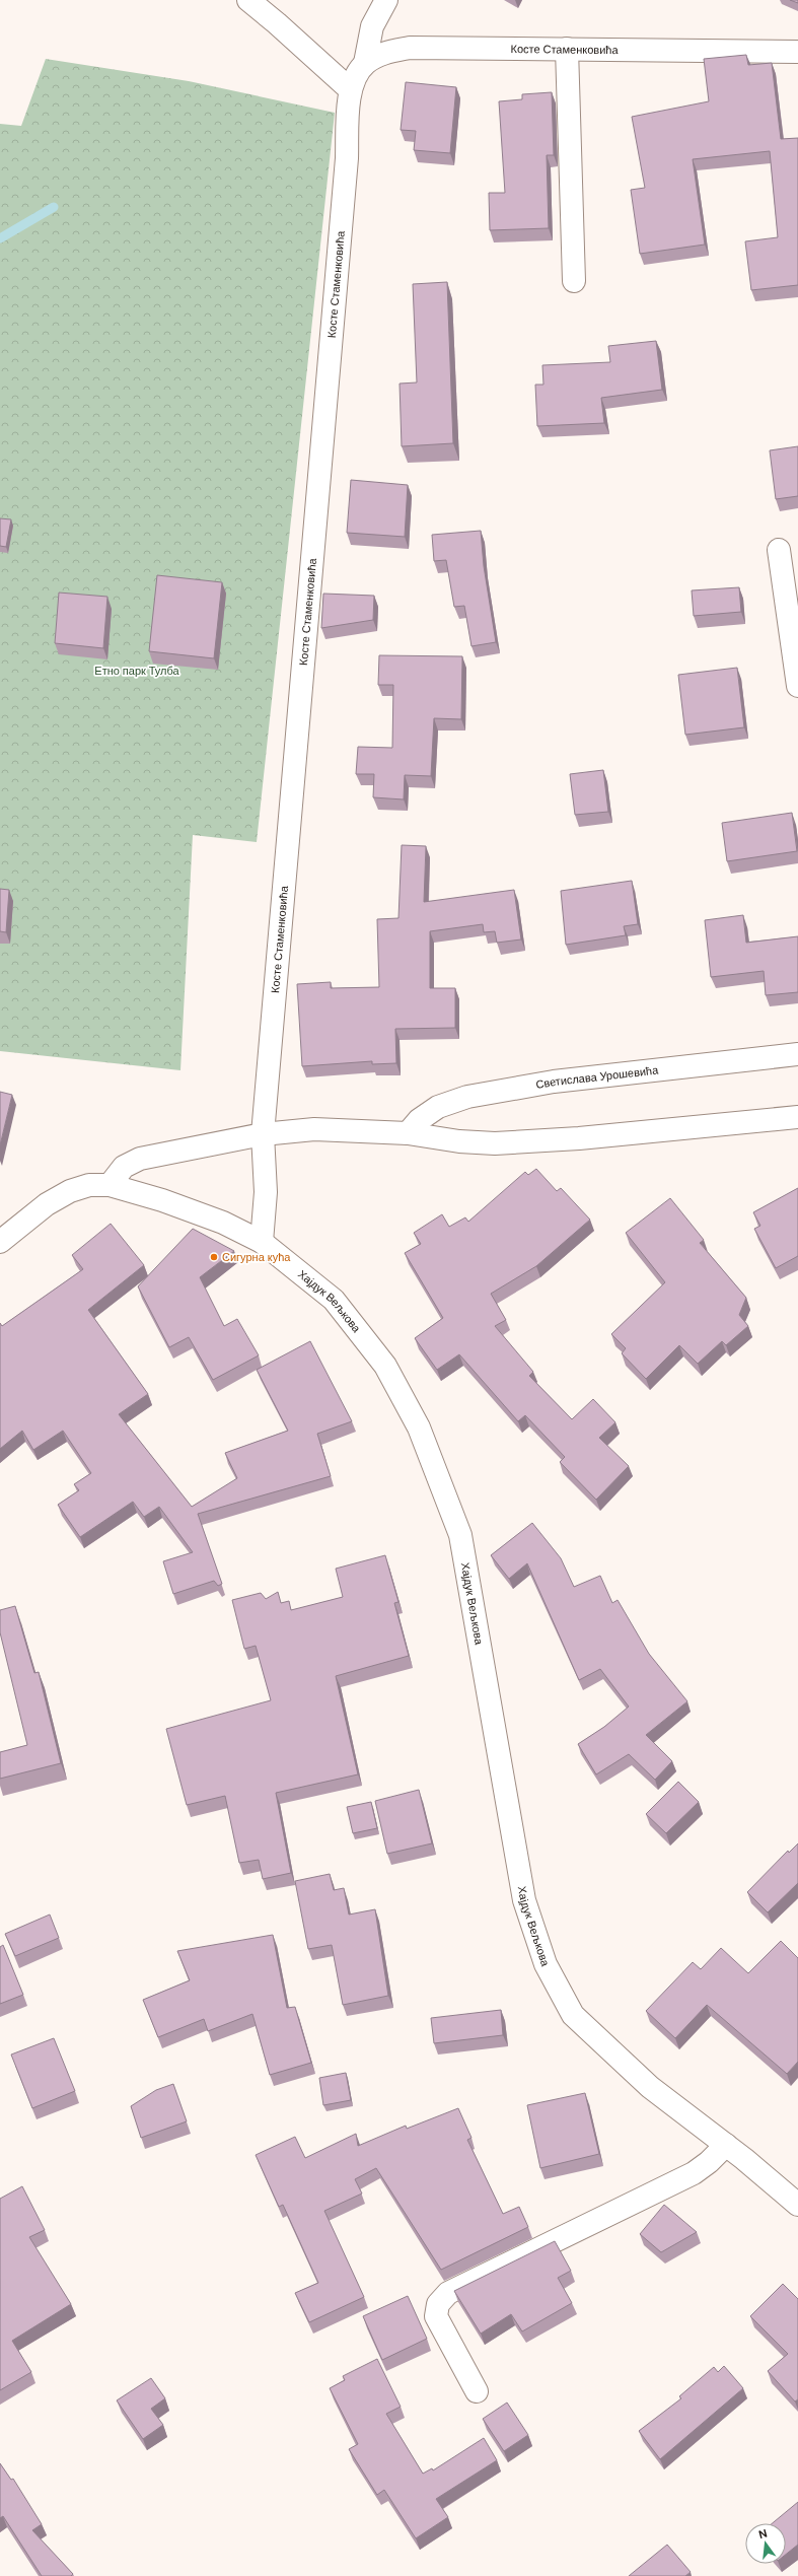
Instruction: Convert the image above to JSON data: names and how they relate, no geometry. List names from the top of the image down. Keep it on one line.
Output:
{"streets":{"street":["Косте Стаменковића","Светислава Урошевића","Хајдук Вељкова"]},"crossings":[["Косте Стаменковића","Хајдук Вељкова"]],"parks":["Етно парк Тулба"],"places":["Сигурна кућа"],"north":"top"}
